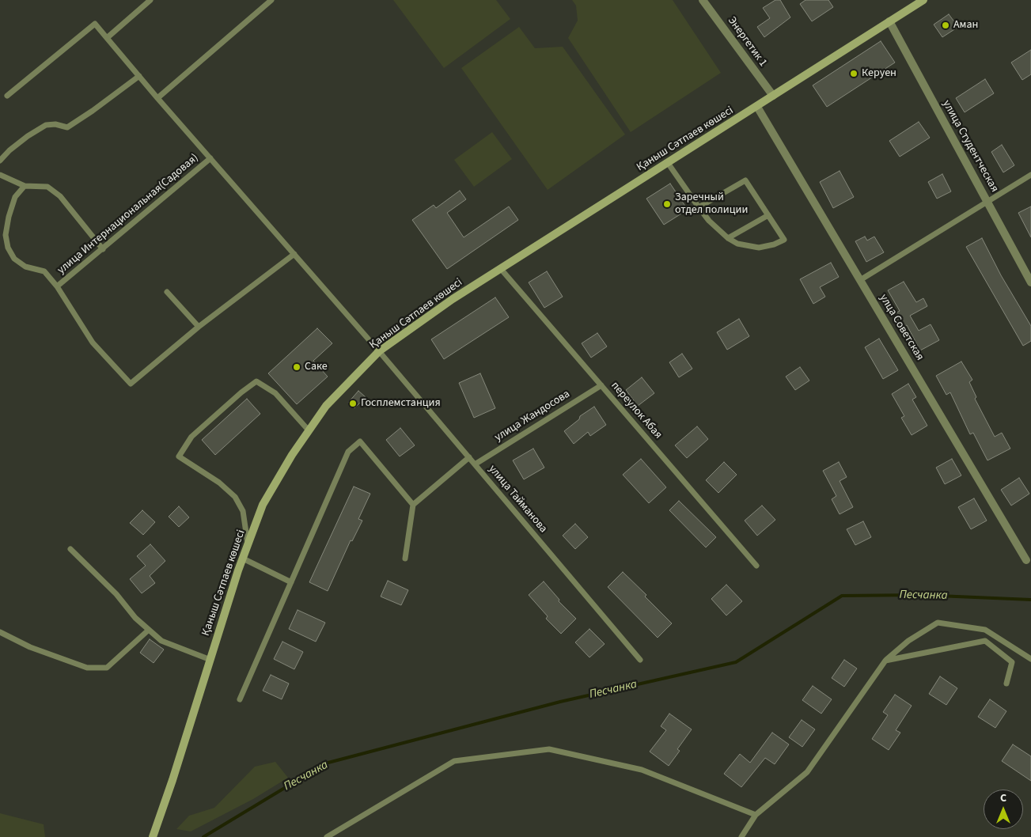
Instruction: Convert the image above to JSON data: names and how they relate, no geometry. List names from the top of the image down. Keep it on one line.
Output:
{"streets":{"street":["Энергетик 1","Қаныш Сәтпаев көшесі","улица Студентческая","улца Советская"],"lane":["улица Интернациональная(Садовая)","переулок Абая","улица Жандосова","улица Тайманова"]},"crossings":[["Энергетик 1","Қаныш Сәтпаев көшесі"],["Қаныш Сәтпаев көшесі","улица Студентческая"],["Қаныш Сәтпаев көшесі","улца Советская"],["Қаныш Сәтпаев көшесі","переулок Абая"],["Қаныш Сәтпаев көшесі","улица Тайманова"],["улица Интернациональная(Садовая)","улица Тайманова"],["переулок Абая","улица Жандосова"],["улица Жандосова","улица Тайманова"]],"water":["Песчанка"],"places":["Аман","Керуен","Заречный отдел полиции","Саке","Госплемстанция"],"north":"top"}
